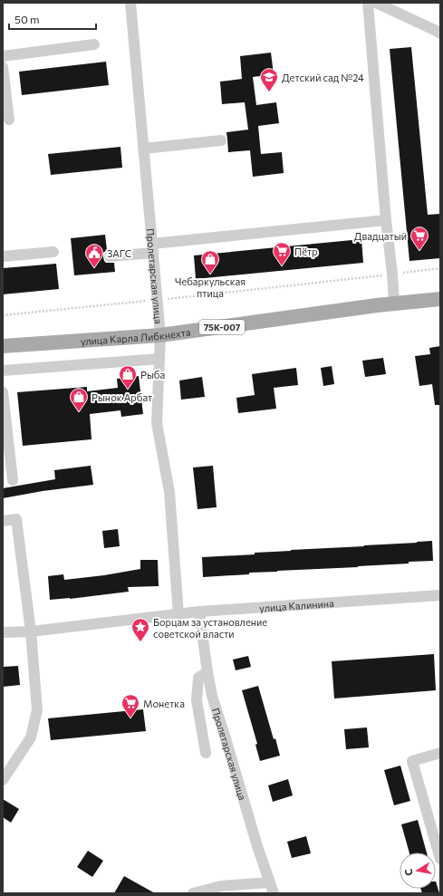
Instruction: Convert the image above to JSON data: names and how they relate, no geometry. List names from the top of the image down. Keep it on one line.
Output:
{"streets":{"main road":["75К-007","улица Карла Либкнехта"],"street":["Пролетарская улица","улица Калинина"]},"crossings":[["Пролетарская улица","улица Карла Либкнехта"],["Пролетарская улица","улица Калинина"]],"places":{"school or university":["Детский сад №24"],"supermarket":["Двадцатый","Пётр","Монетка"],"public building":["ЗАГС"],"shop":["Чебаркульская птица","Рыба","Рынок Арбат"],"place":["Борцам за установление советской власти"]},"scale_bar":"50 m","north":"left"}
